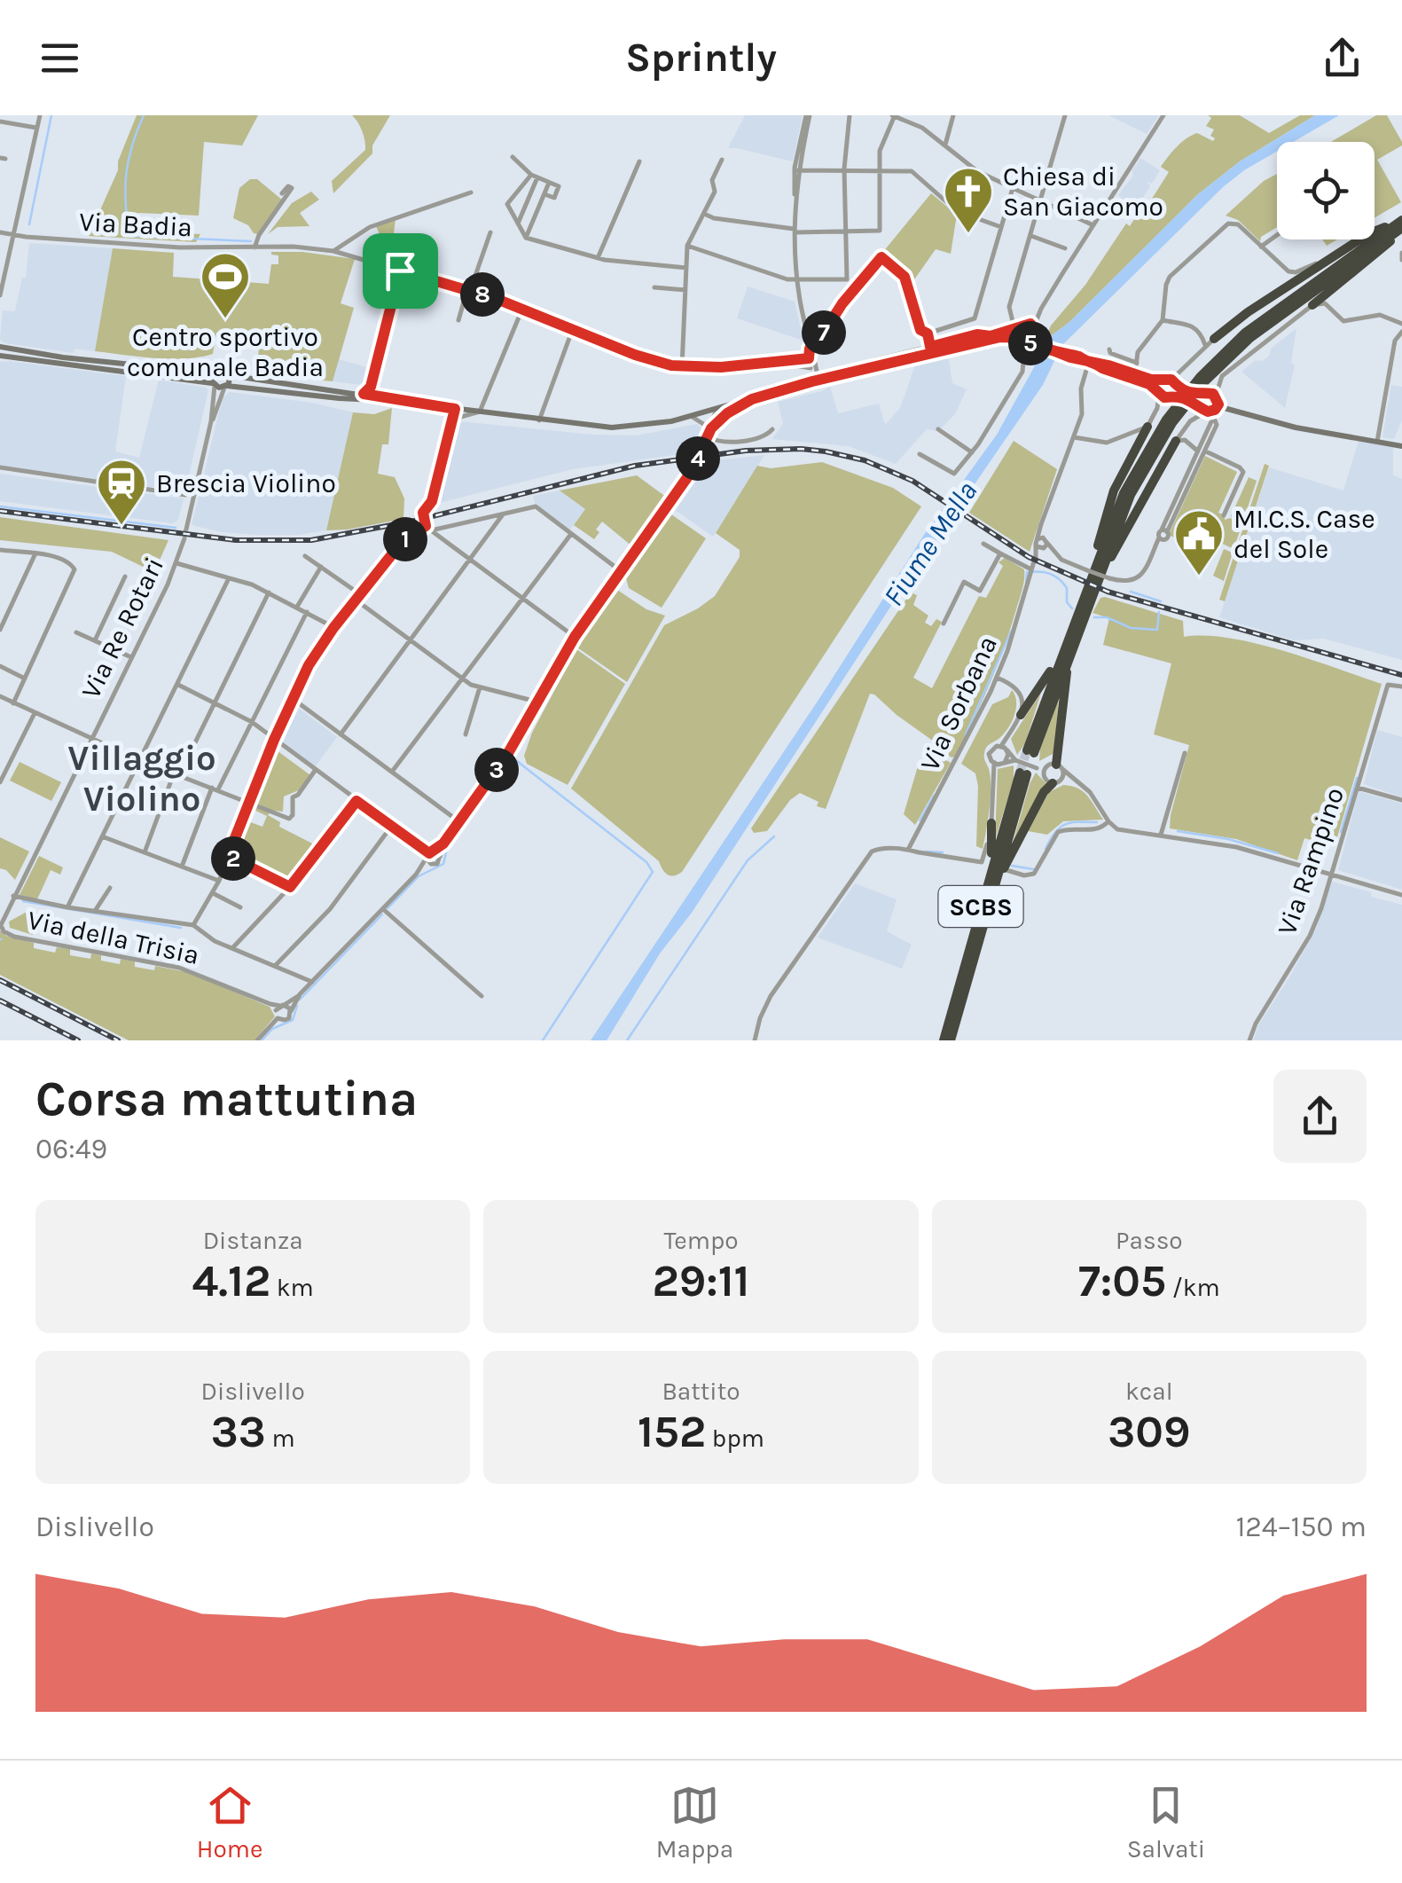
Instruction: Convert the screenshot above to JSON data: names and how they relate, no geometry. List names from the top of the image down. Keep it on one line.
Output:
{"streets":{"highway":["SCBS"],"street":["Via Badia","Via Re Rotari","Via Sorbana","Via Rampino","Via della Trisia"]},"crossings":[["Via Re Rotari","Via della Trisia"]],"districts":["Villaggio Violino"],"water":["Fiume Mella"],"places":{"church":["Chiesa di San Giacomo"],"sports":["Centro sportivo comunale Badia"],"station":["Brescia Violino"],"public building":["MI.C.S. Case del Sole"]},"page":{"header":"Sprintly","pins":["8","7","5","4","1","3","2"],"heading":["Corsa mattutina","06:49"],"stats":[["Distanza","4.12 km"],["Tempo","29:11"],["Passo","7:05 /km"],["Dislivello","33 m"],["Battito","152 bpm"],["kcal","309"]],"chart":["Dislivello","124–150 m"],"tabs":["Home","Mappa","Salvati"]}}
